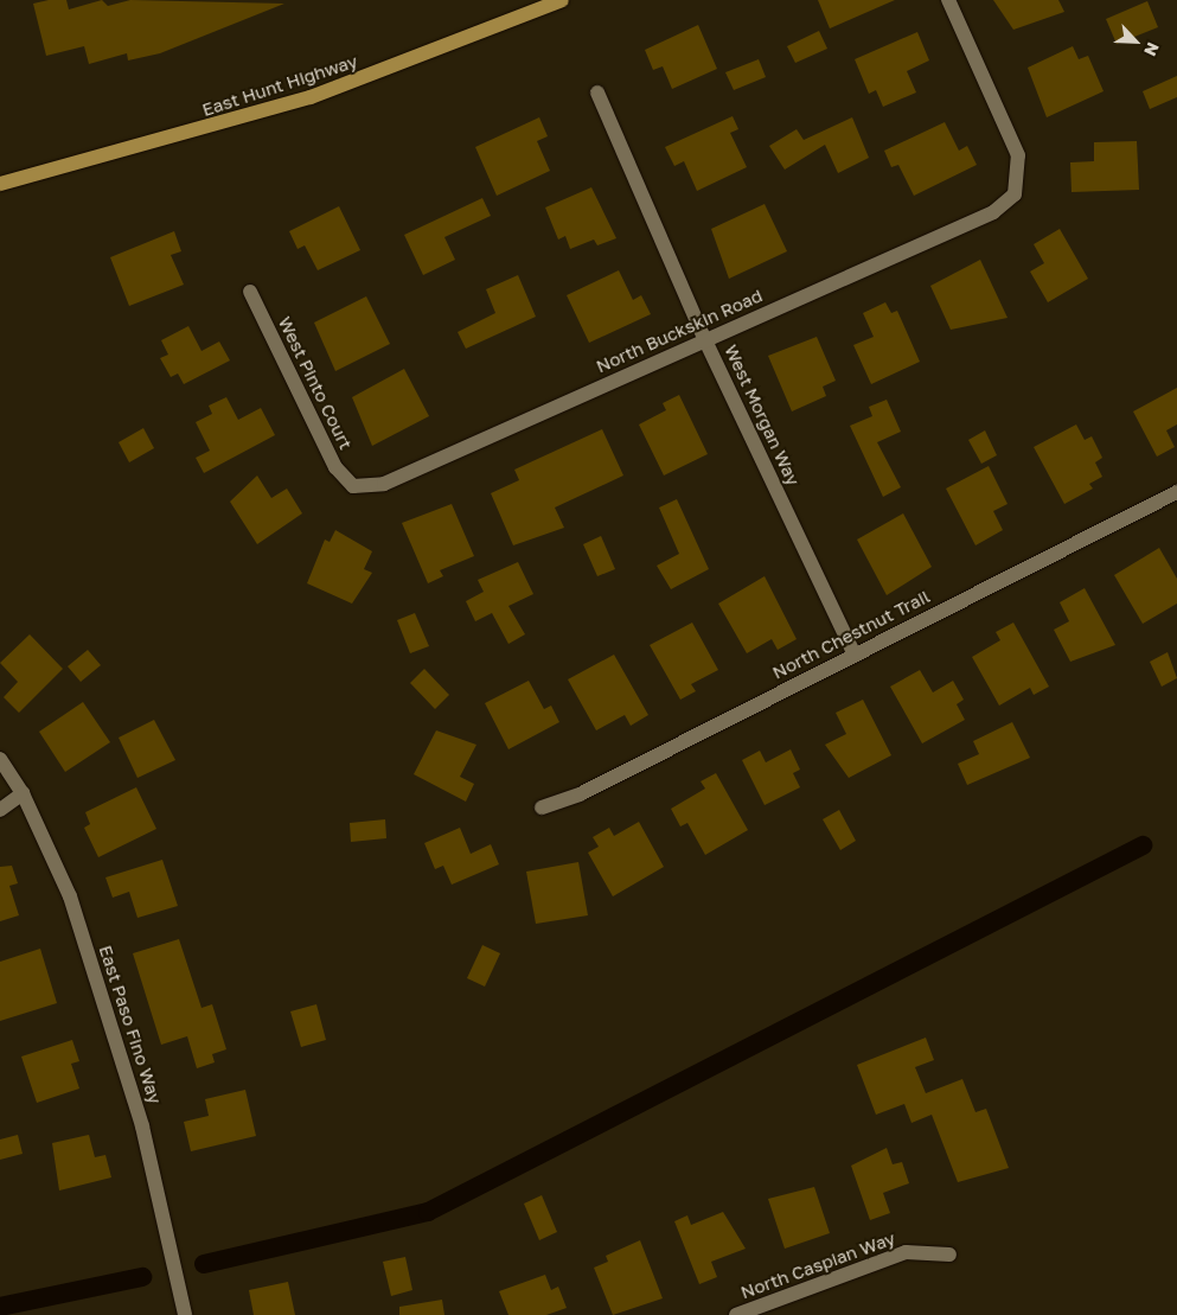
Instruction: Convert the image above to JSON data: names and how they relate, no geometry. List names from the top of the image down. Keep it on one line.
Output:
{"streets":{"main road":["East Hunt Highway"],"street":["North Buckskin Road","West Pinto Court","West Morgan Way","North Chestnut Trail","East Paso Fino Way","North Caspian Way"]},"crossings":[["North Buckskin Road","West Pinto Court"],["North Buckskin Road","West Morgan Way"],["West Morgan Way","North Chestnut Trail"]],"north":"bottom right"}
